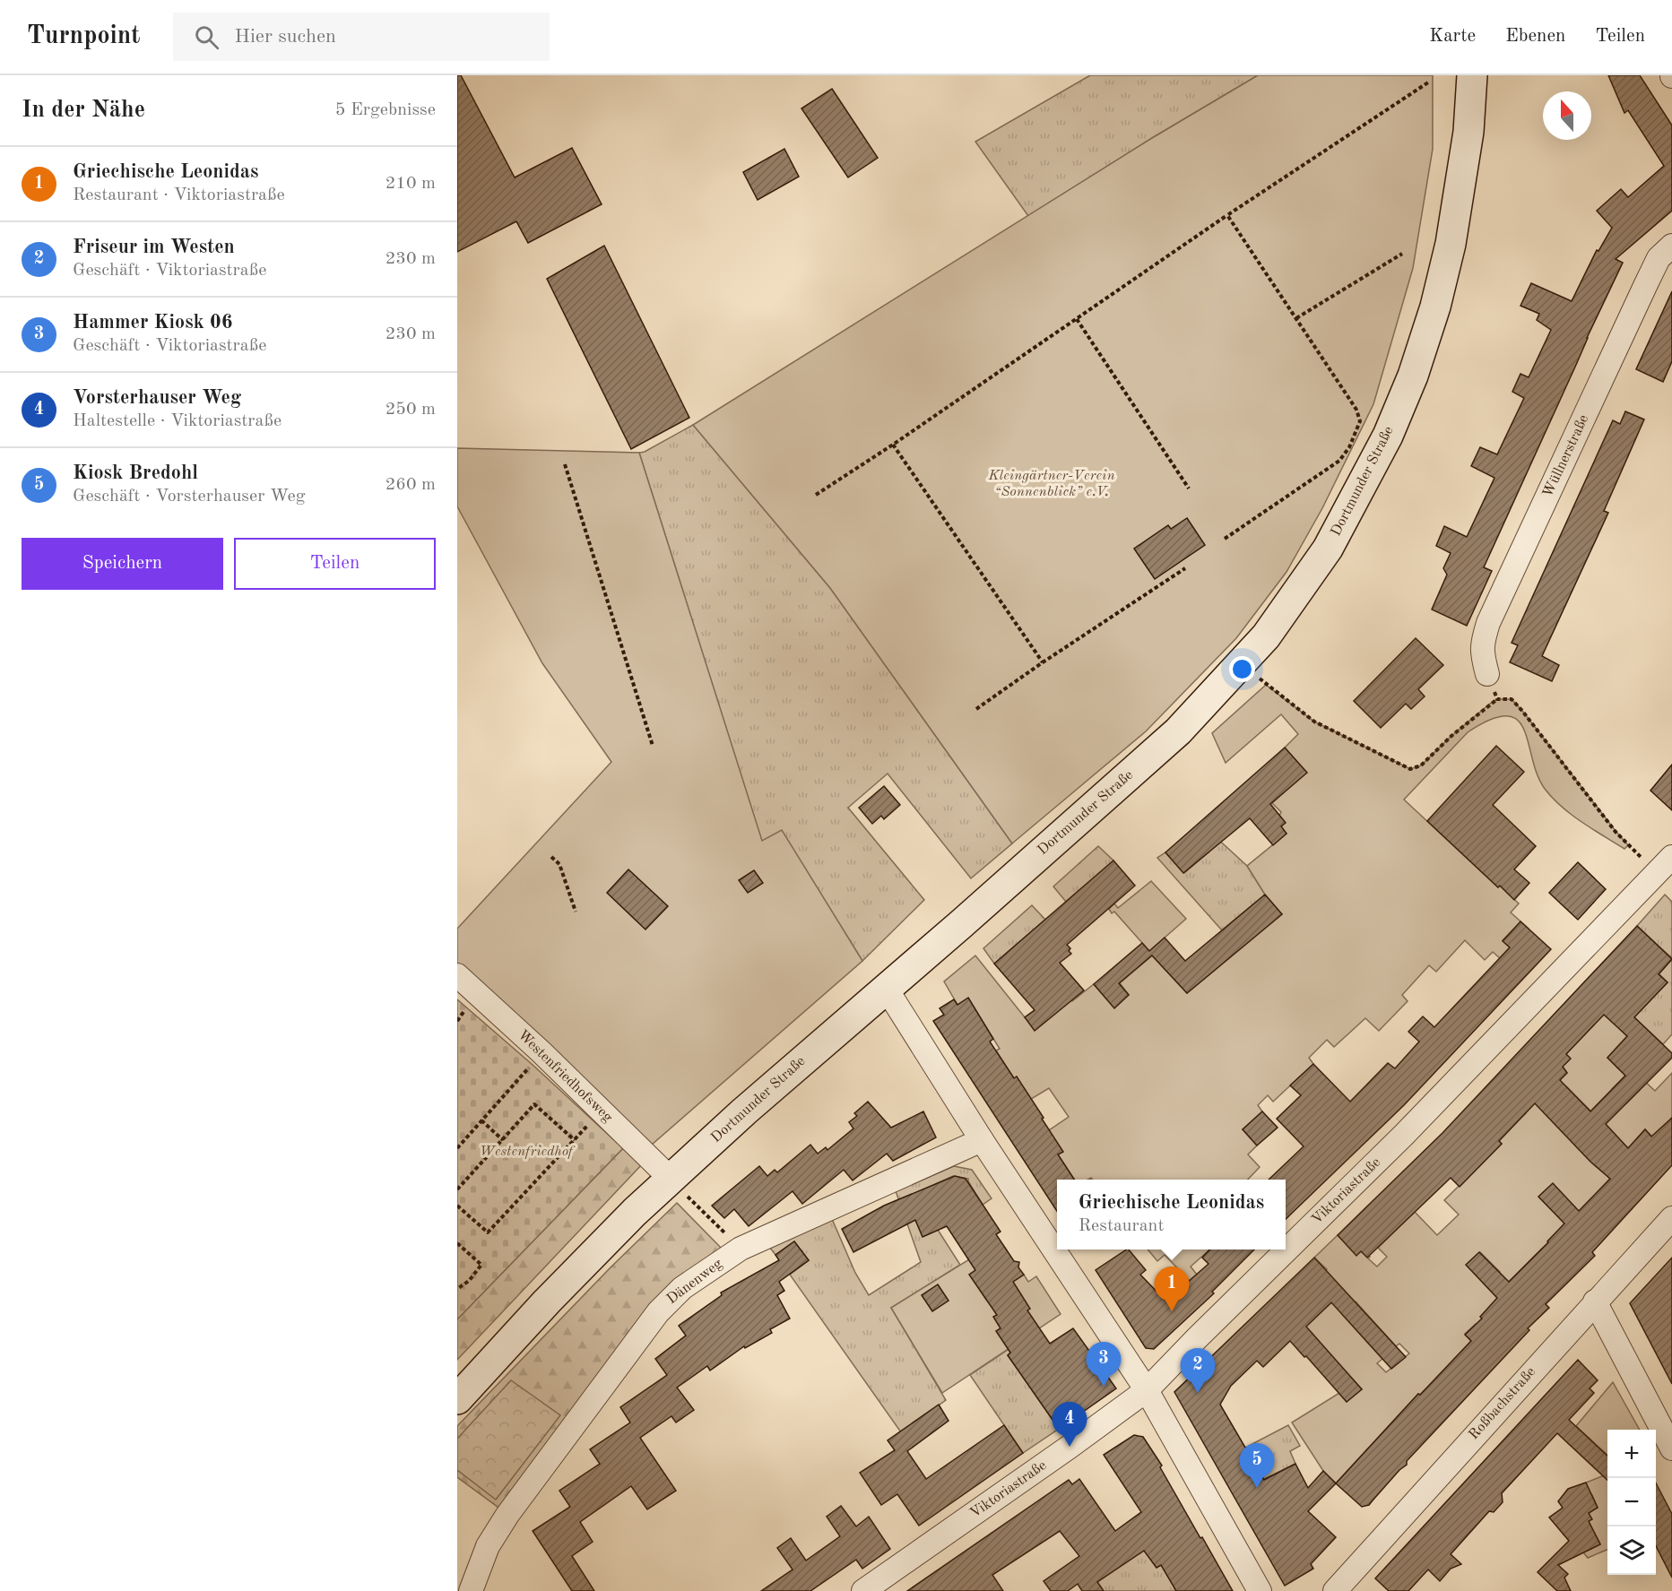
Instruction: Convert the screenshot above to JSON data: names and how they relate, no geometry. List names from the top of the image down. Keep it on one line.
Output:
{"streets":{"main road":["Dortmunder Straße"],"street":["Wüllnerstraße","Westenfriedhofsweg","Viktoriastraße","Dänenweg","Roßbachstraße"]},"crossings":[["Dortmunder Straße","Westenfriedhofsweg"]],"parks":["Kleingärtner-Verein “Sonnenblick” e.V.","Westenfriedhof"],"north":"top","page":{"header":"Turnpoint","search":"Hier suchen","nav":["Karte","Ebenen","Teilen"],"heading":["In der Nähe","5 Ergebnisse"],"list":[{"mark":"1","name":"Griechische Leonidas","note":"Restaurant · Viktoriastraße","value":"210 m"},{"mark":"2","name":"Friseur im Westen","note":"Geschäft · Viktoriastraße","value":"230 m"},{"mark":"3","name":"Hammer Kiosk 06","note":"Geschäft · Viktoriastraße","value":"230 m"},{"mark":"4","name":"Vorsterhauser Weg","note":"Haltestelle · Viktoriastraße","value":"250 m"},{"mark":"5","name":"Kiosk Bredohl","note":"Geschäft · Vorsterhauser Weg","value":"260 m"}],"buttons":["Speichern","Teilen"],"popup":["Griechische Leonidas","Restaurant"],"pins":["1","3","2","4","5"],"map_buttons":["+","−"]}}
